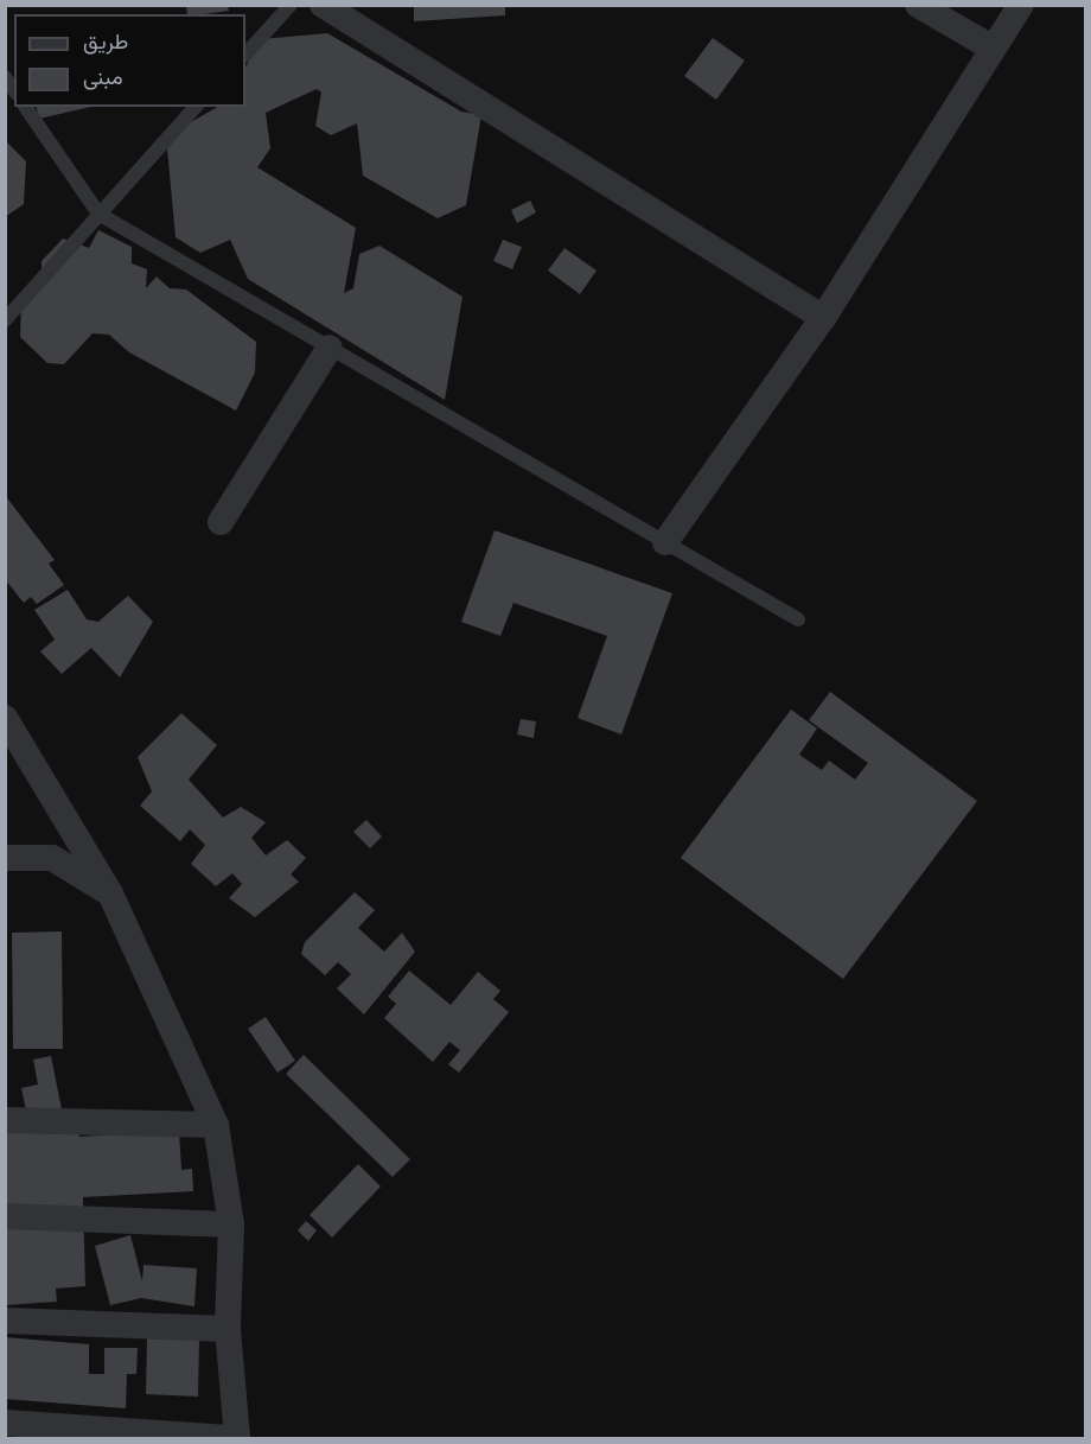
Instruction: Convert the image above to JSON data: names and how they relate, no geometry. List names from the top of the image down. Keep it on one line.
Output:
{"legend":["طريق","مبنى"]}
